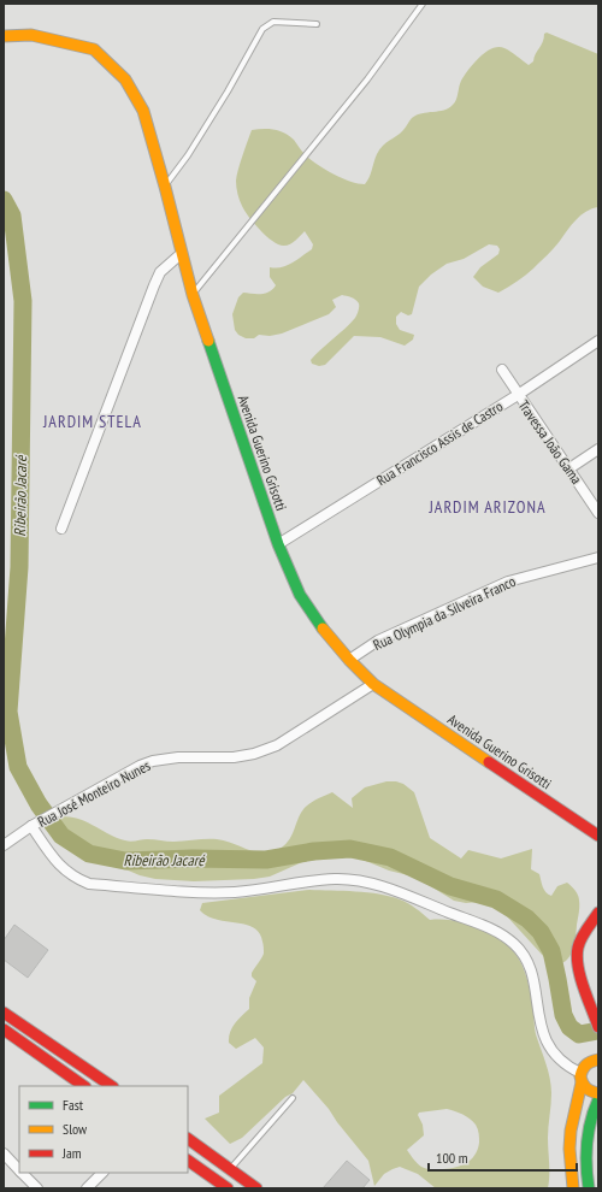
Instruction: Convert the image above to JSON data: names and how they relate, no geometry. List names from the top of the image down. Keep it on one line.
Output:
{"streets":{"main road":["Avenida Guerino Grisotti"],"street":["Travessa João Gama","Rua Francisco Assis de Castro","Rua Olympia da Silveira Franco","Rua José Monteiro Nunes"]},"crossings":[["Travessa João Gama","Rua Francisco Assis de Castro"],["Rua Francisco Assis de Castro","Avenida Guerino Grisotti"],["Avenida Guerino Grisotti","Rua Olympia da Silveira Franco"],["Avenida Guerino Grisotti","Rua José Monteiro Nunes"]],"districts":["JARDIM STELA","JARDIM ARIZONA"],"water":["Ribeirão Jacaré"],"legend":["Fast","Slow","Jam"],"scale_bar":"100 m"}
